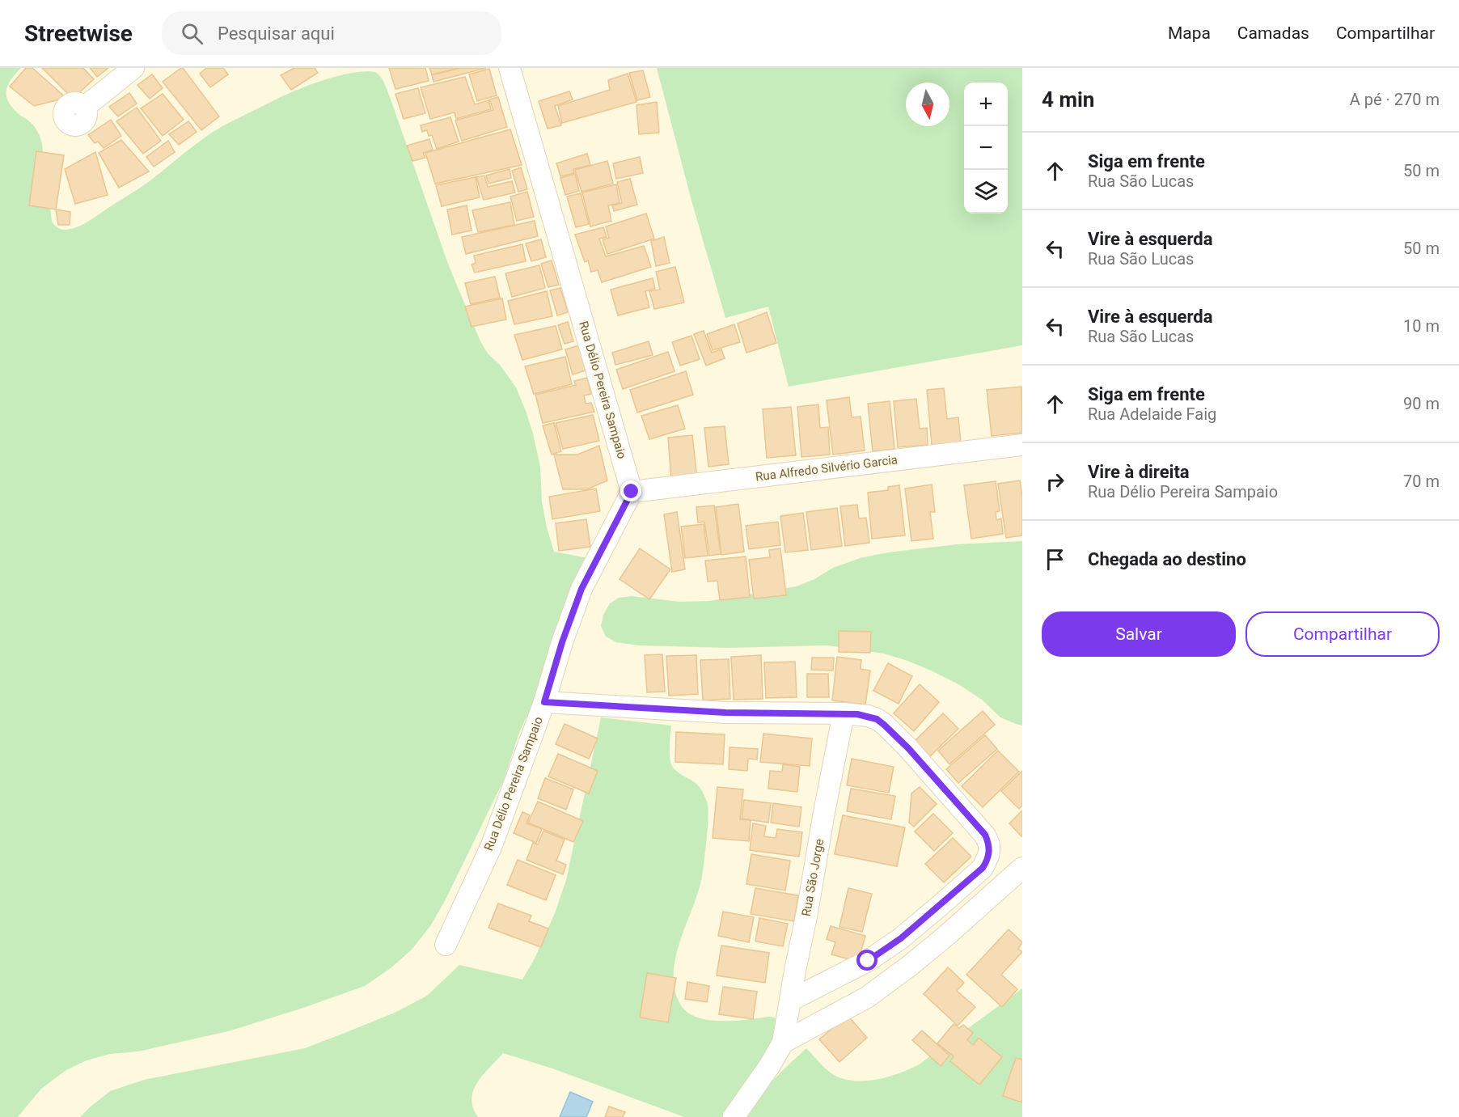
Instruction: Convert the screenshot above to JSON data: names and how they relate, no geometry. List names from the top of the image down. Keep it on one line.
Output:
{"streets":{"street":["Rua Délio Pereira Sampaio","Rua Alfredo Silvério Garcia","Rua São Jorge"]},"crossings":[["Rua Délio Pereira Sampaio","Rua Alfredo Silvério Garcia"]],"north":"bottom","page":{"header":"Streetwise","search":"Pesquisar aqui","nav":["Mapa","Camadas","Compartilhar"],"heading":["4 min","A pé · 270 m"],"map_buttons":["+","−"],"list":[["Siga em frente","Rua São Lucas","50 m"],["Vire à esquerda","Rua São Lucas","50 m"],["Vire à esquerda","Rua São Lucas","10 m"],["Siga em frente","Rua Adelaide Faig","90 m"],["Vire à direita","Rua Délio Pereira Sampaio","70 m"],"Chegada ao destino"],"buttons":["Salvar","Compartilhar"]}}
